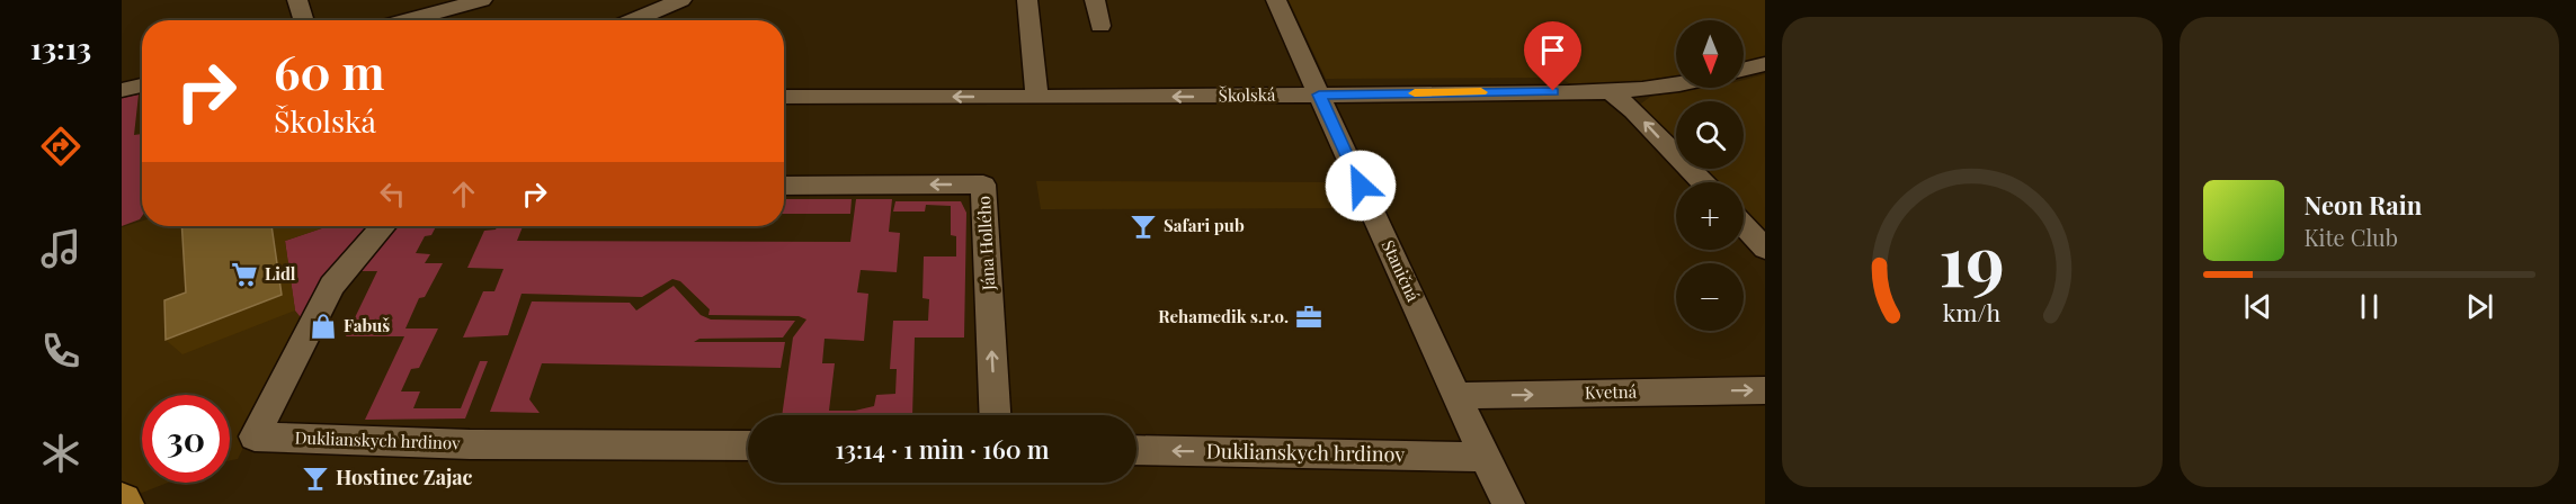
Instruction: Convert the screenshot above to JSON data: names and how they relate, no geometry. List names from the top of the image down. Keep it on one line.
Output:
{"streets":{"street":["Školská","Jána Hollého","Staničná","Kvetná","Duklianskych hrdinov"]},"crossings":[["Školská","Staničná"],["Staničná","Kvetná"],["Staničná","Duklianskych hrdinov"]],"one_way":["Školská","Kvetná"],"places":{"bar":["Safari pub","Hostinec Zajac"],"supermarket":["Lidl"],"office":["Rehamedik s.r.o."],"shop":["Fabuš"]},"north":"bottom","page":{"tabs":"13:13","map_buttons":["+","−"],"turn":["60 m","Školská"],"song":["Neon Rain","Kite Club"],"limit":"30","trip":"13:14 · 1 min · 160 m","gauge":["19","km/h"]}}
